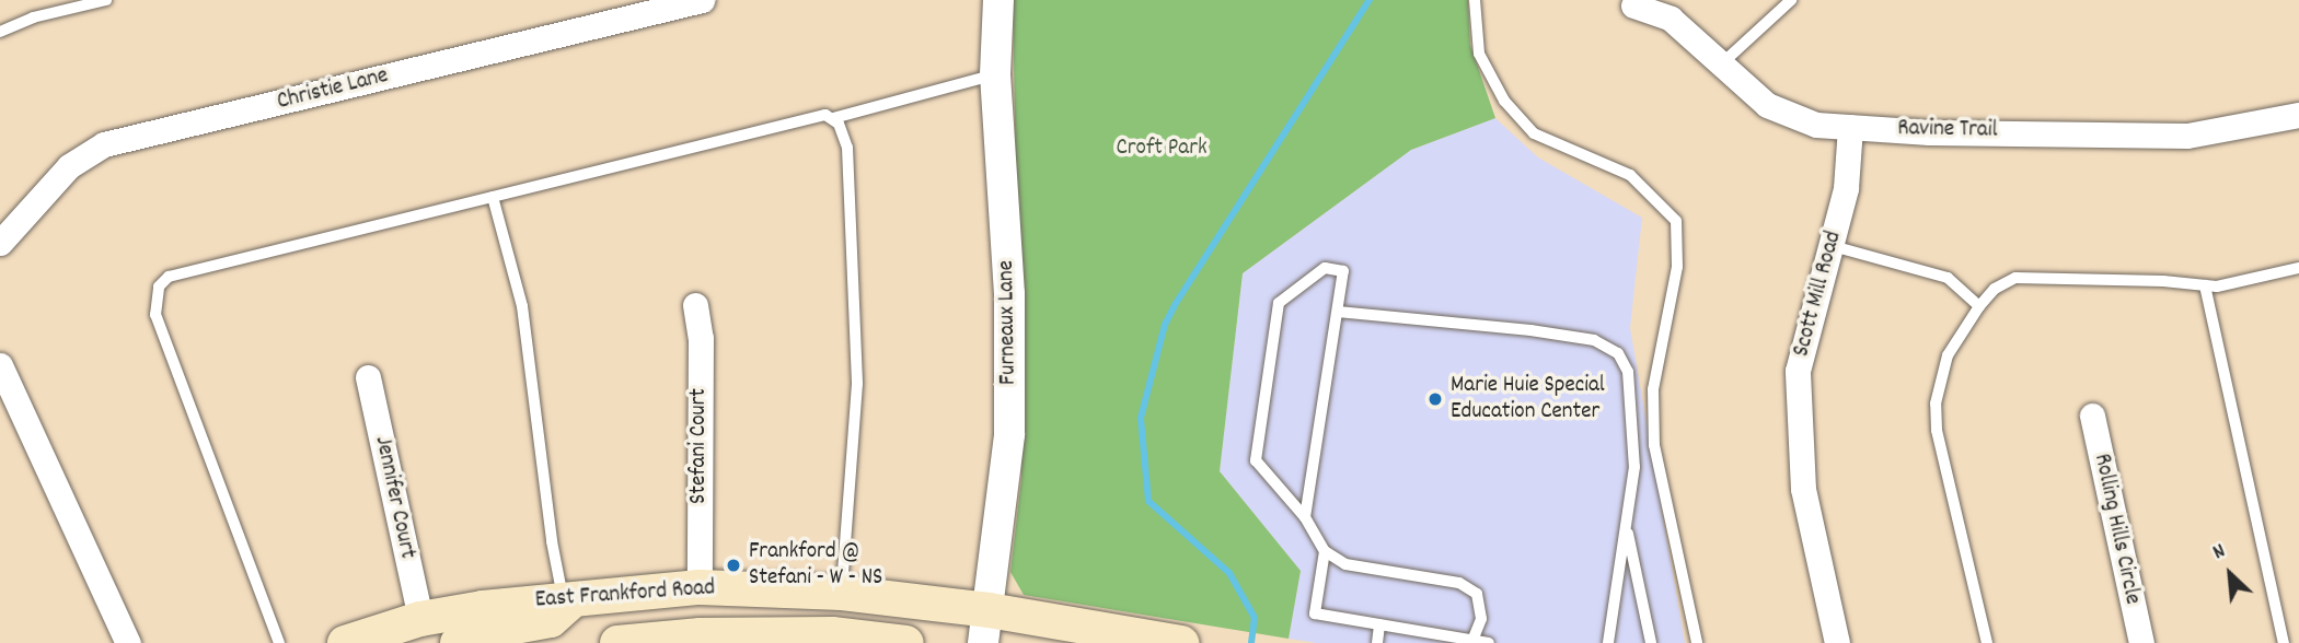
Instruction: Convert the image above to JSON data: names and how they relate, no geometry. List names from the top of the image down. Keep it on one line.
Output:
{"streets":{"main road":["East Frankford Road"],"street":["Christie Lane","Ravine Trail","Scott Mill Road","Furneaux Lane","Stefani Court","Jennifer Court","Rolling Hills Circle"]},"crossings":[["Ravine Trail","Scott Mill Road"],["Furneaux Lane","East Frankford Road"],["Stefani Court","East Frankford Road"],["Jennifer Court","East Frankford Road"]],"parks":["Croft Park"],"places":["Marie Huie Special Education Center","Frankford @ Stefani - W - NS"],"north":"top left"}
